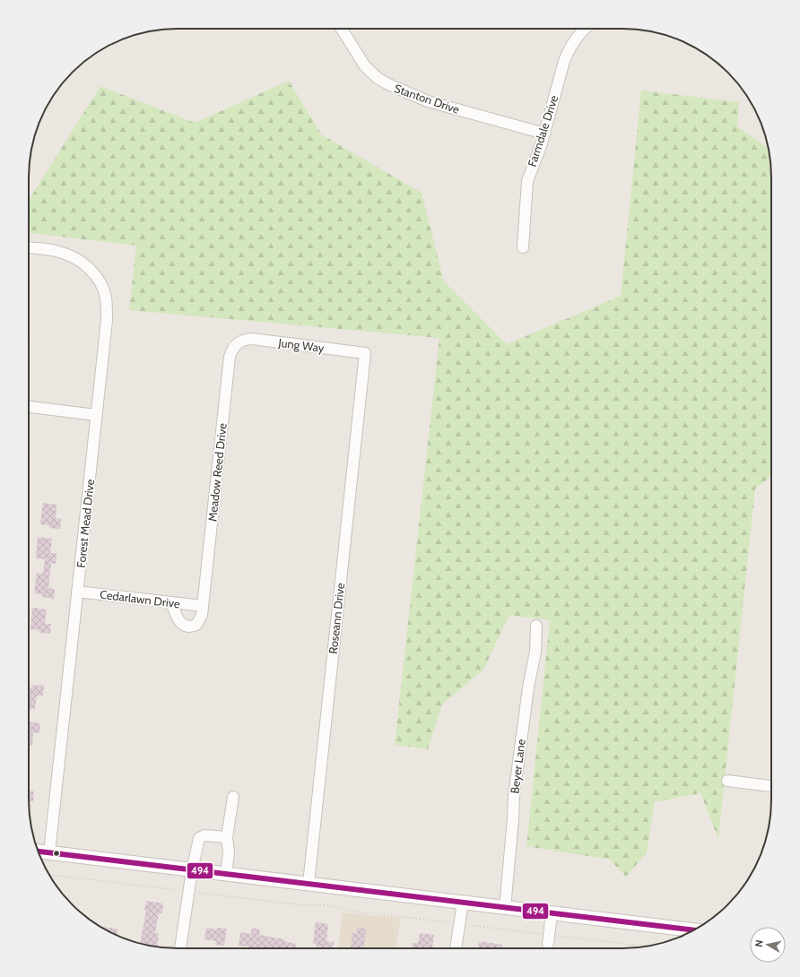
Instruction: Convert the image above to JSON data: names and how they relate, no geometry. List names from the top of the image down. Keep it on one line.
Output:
{"streets":{"street":["Stanton Drive","Farmdale Drive","Jung Way","Meadow Reed Drive","Forest Mead Drive","Cedarlawn Drive","Roseann Drive","Beyer Lane"]},"crossings":[["Stanton Drive","Farmdale Drive"],["Jung Way","Meadow Reed Drive"],["Jung Way","Roseann Drive"],["Meadow Reed Drive","Cedarlawn Drive"],["Forest Mead Drive","Cedarlawn Drive"]],"lines":["transit line 494"],"north":"left"}
